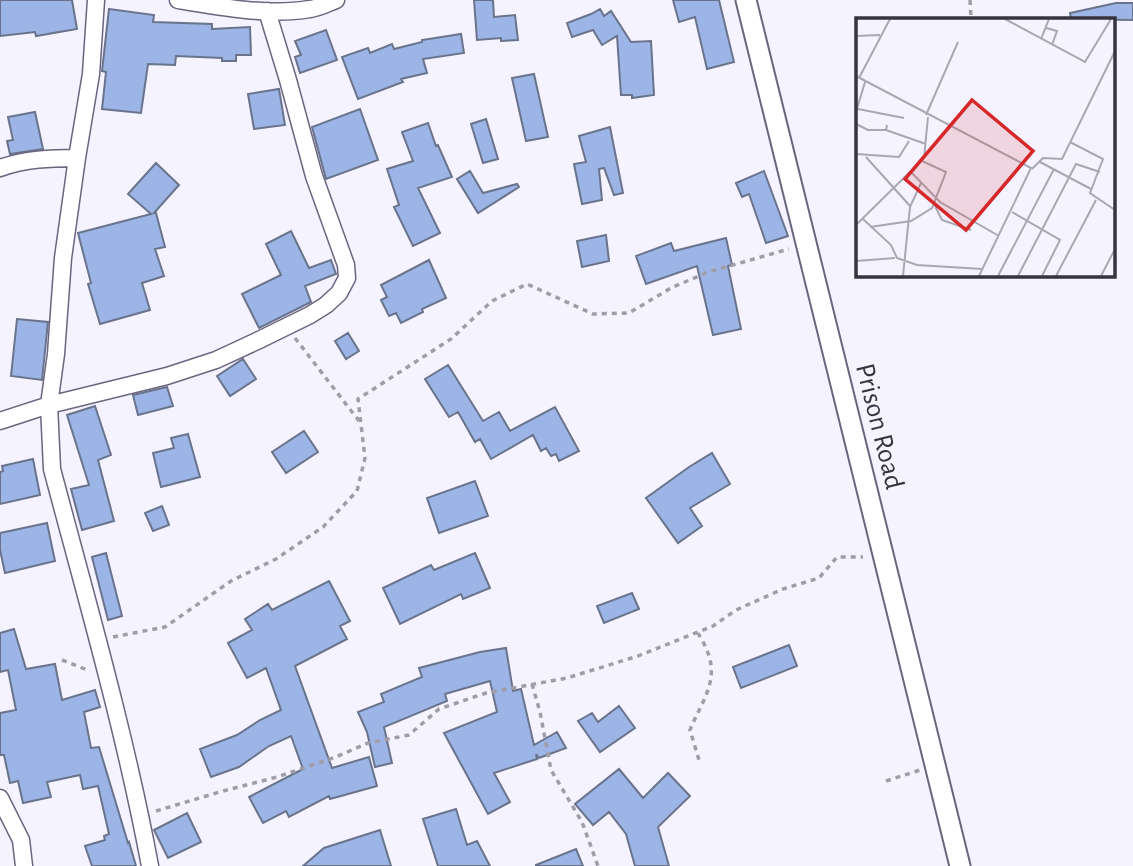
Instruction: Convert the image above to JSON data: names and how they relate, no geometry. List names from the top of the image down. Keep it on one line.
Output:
{"streets":{"street":["Prison Road"]}}
